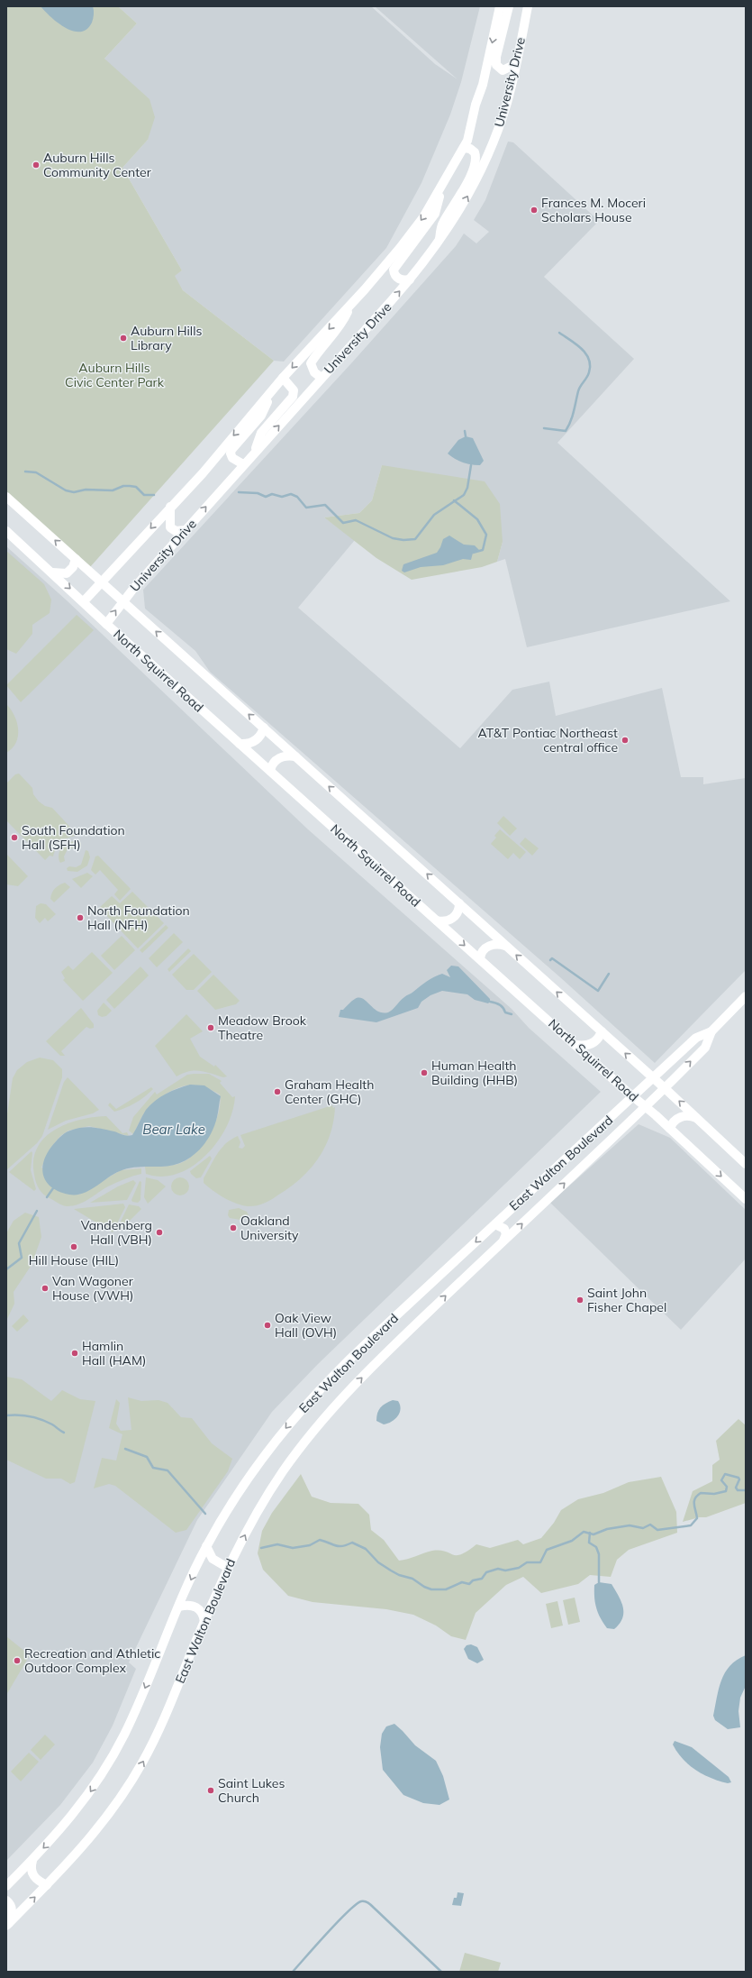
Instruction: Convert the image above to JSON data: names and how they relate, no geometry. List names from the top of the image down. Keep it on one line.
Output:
{"streets":{"main road":["University Drive","North Squirrel Road","East Walton Boulevard"]},"crossings":[["University Drive","North Squirrel Road"],["North Squirrel Road","East Walton Boulevard"]],"water":["Bear Lake"],"parks":["Auburn Hills Civic Center Park"],"places":["Auburn Hills Community Center","Frances M. Moceri Scholars House","Auburn Hills Library","AT&T Pontiac Northeast central office","South Foundation Hall (SFH)","North Foundation Hall (NFH)","Meadow Brook Theatre","Human Health Building (HHB)","Graham Health Center (GHC)","Oakland University","Vandenberg Hall (VBH)","Hill House (HIL)","Van Wagoner House (VWH)","Saint John Fisher Chapel","Oak View Hall (OVH)","Hamlin Hall (HAM)","Recreation and Athletic Outdoor Complex","Saint Lukes Church"]}
